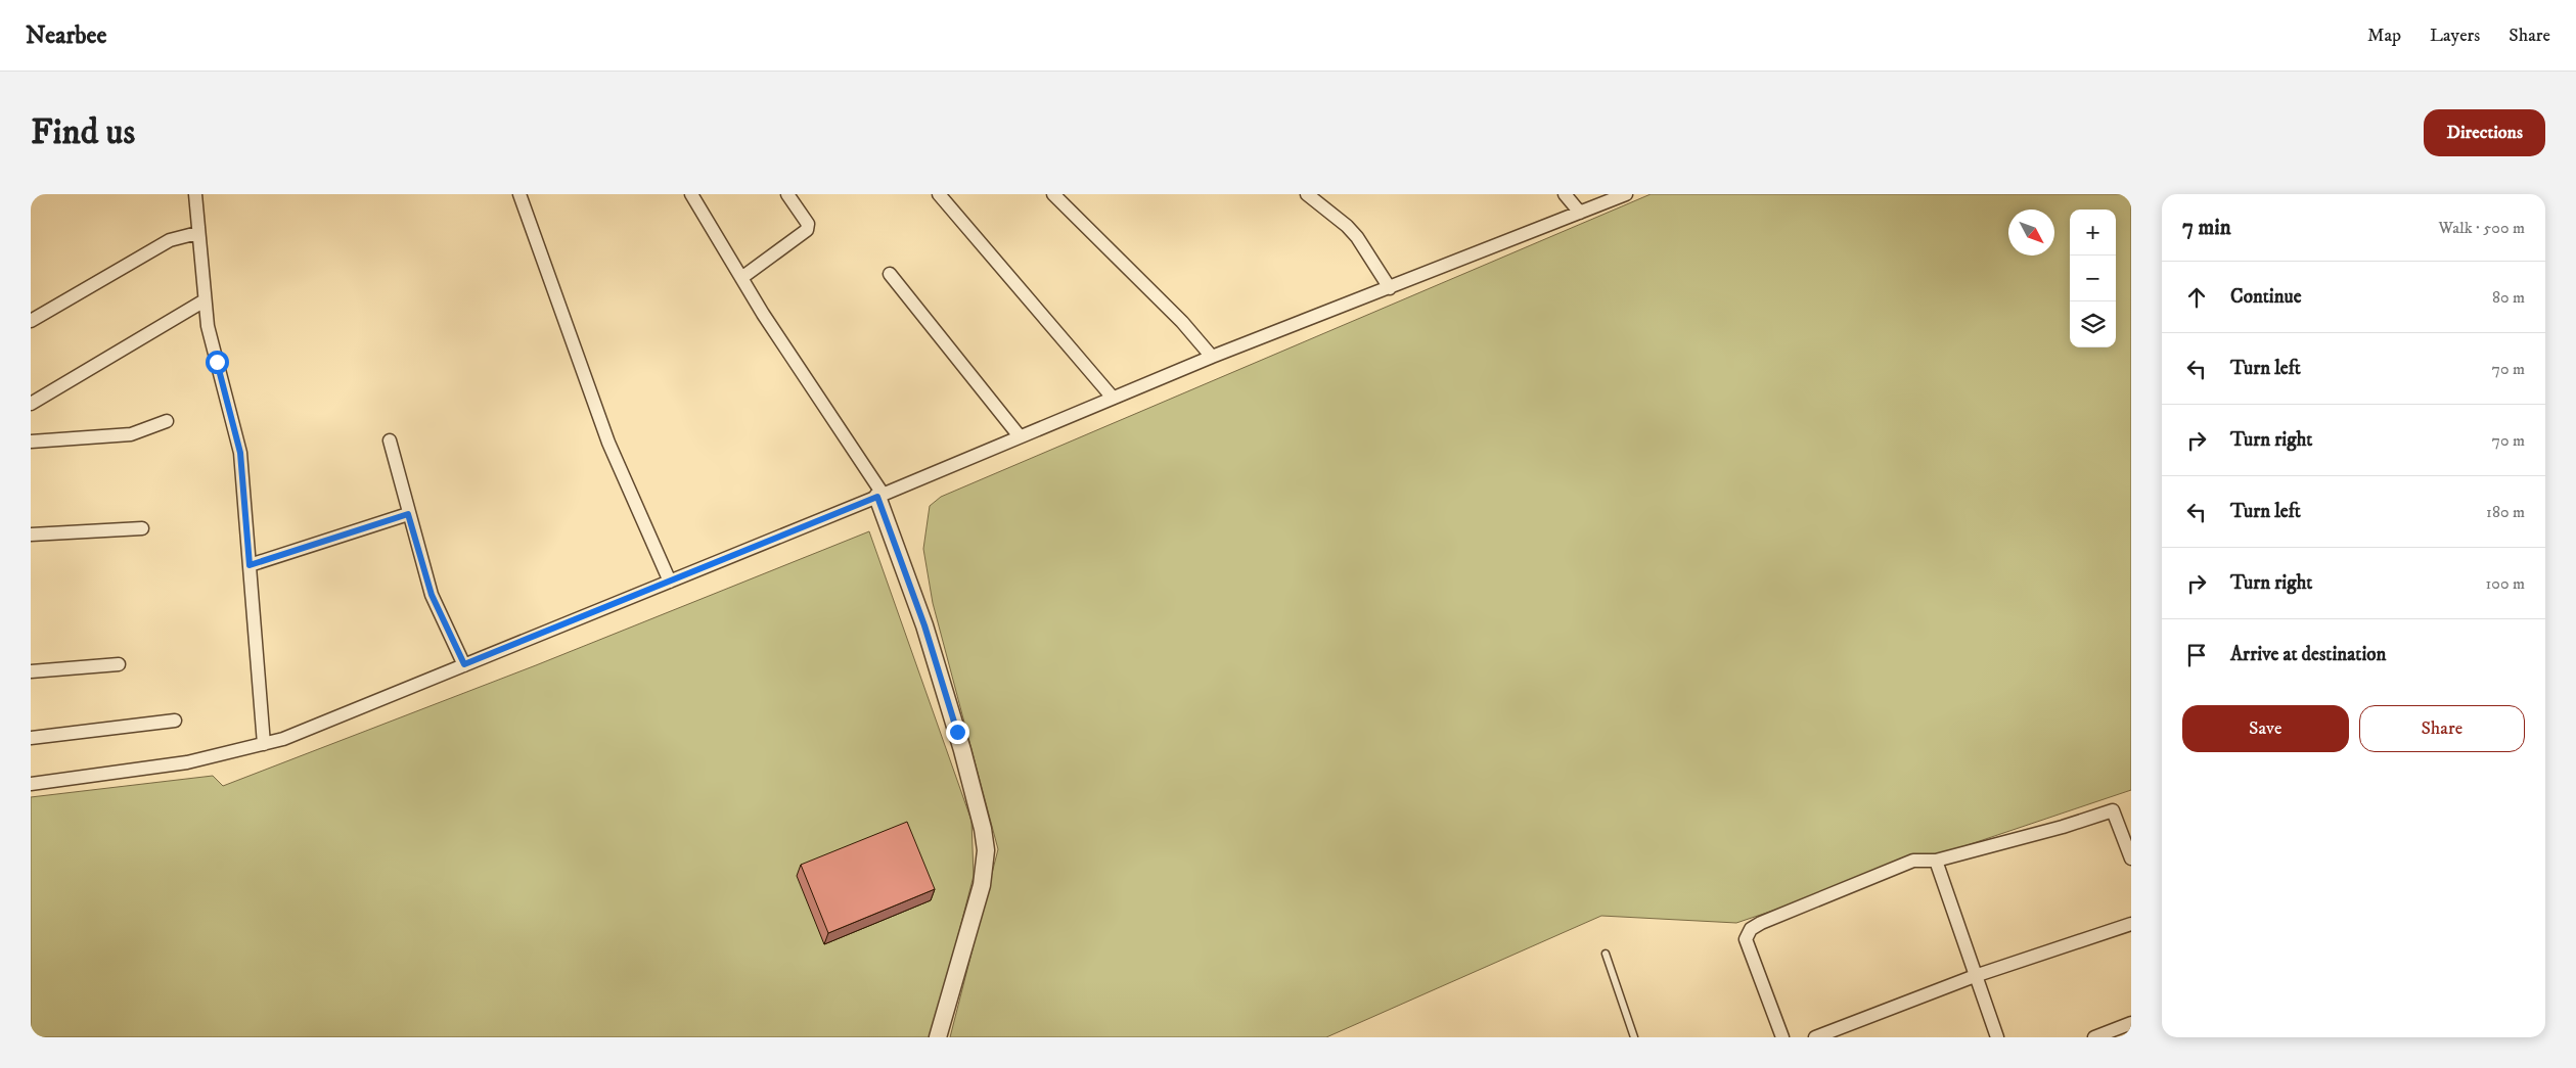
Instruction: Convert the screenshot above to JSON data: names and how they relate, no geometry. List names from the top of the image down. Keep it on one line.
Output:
{"north":"bottom right","page":{"header":"Nearbee","nav":["Map","Layers","Share"],"buttons":["Directions",["Save","Share"]],"title":"Find us","heading":["7 min","Walk · 500 m"],"map_buttons":["+","−"],"list":[["Continue","80 m"],["Turn left","70 m"],["Turn right","70 m"],["Turn left","180 m"],["Turn right","100 m"],"Arrive at destination"]}}
